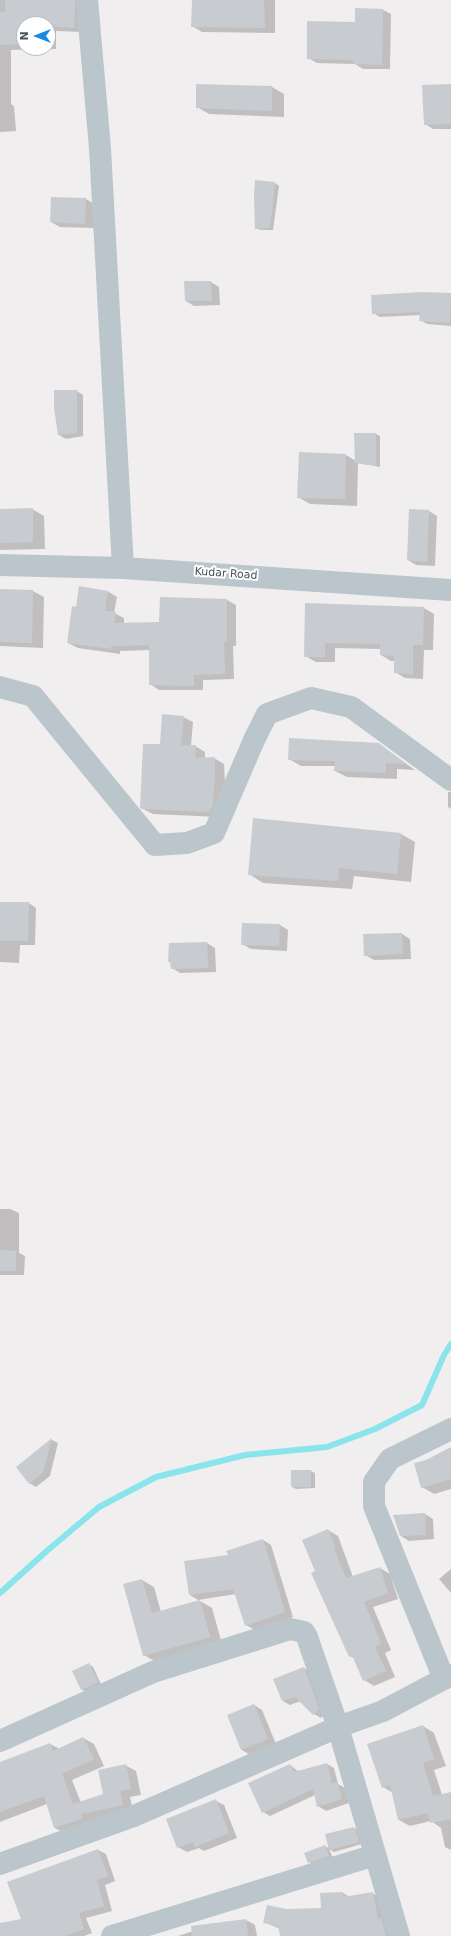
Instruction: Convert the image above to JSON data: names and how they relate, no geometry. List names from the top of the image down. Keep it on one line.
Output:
{"streets":{"street":["Kudar Road"]},"north":"left"}
